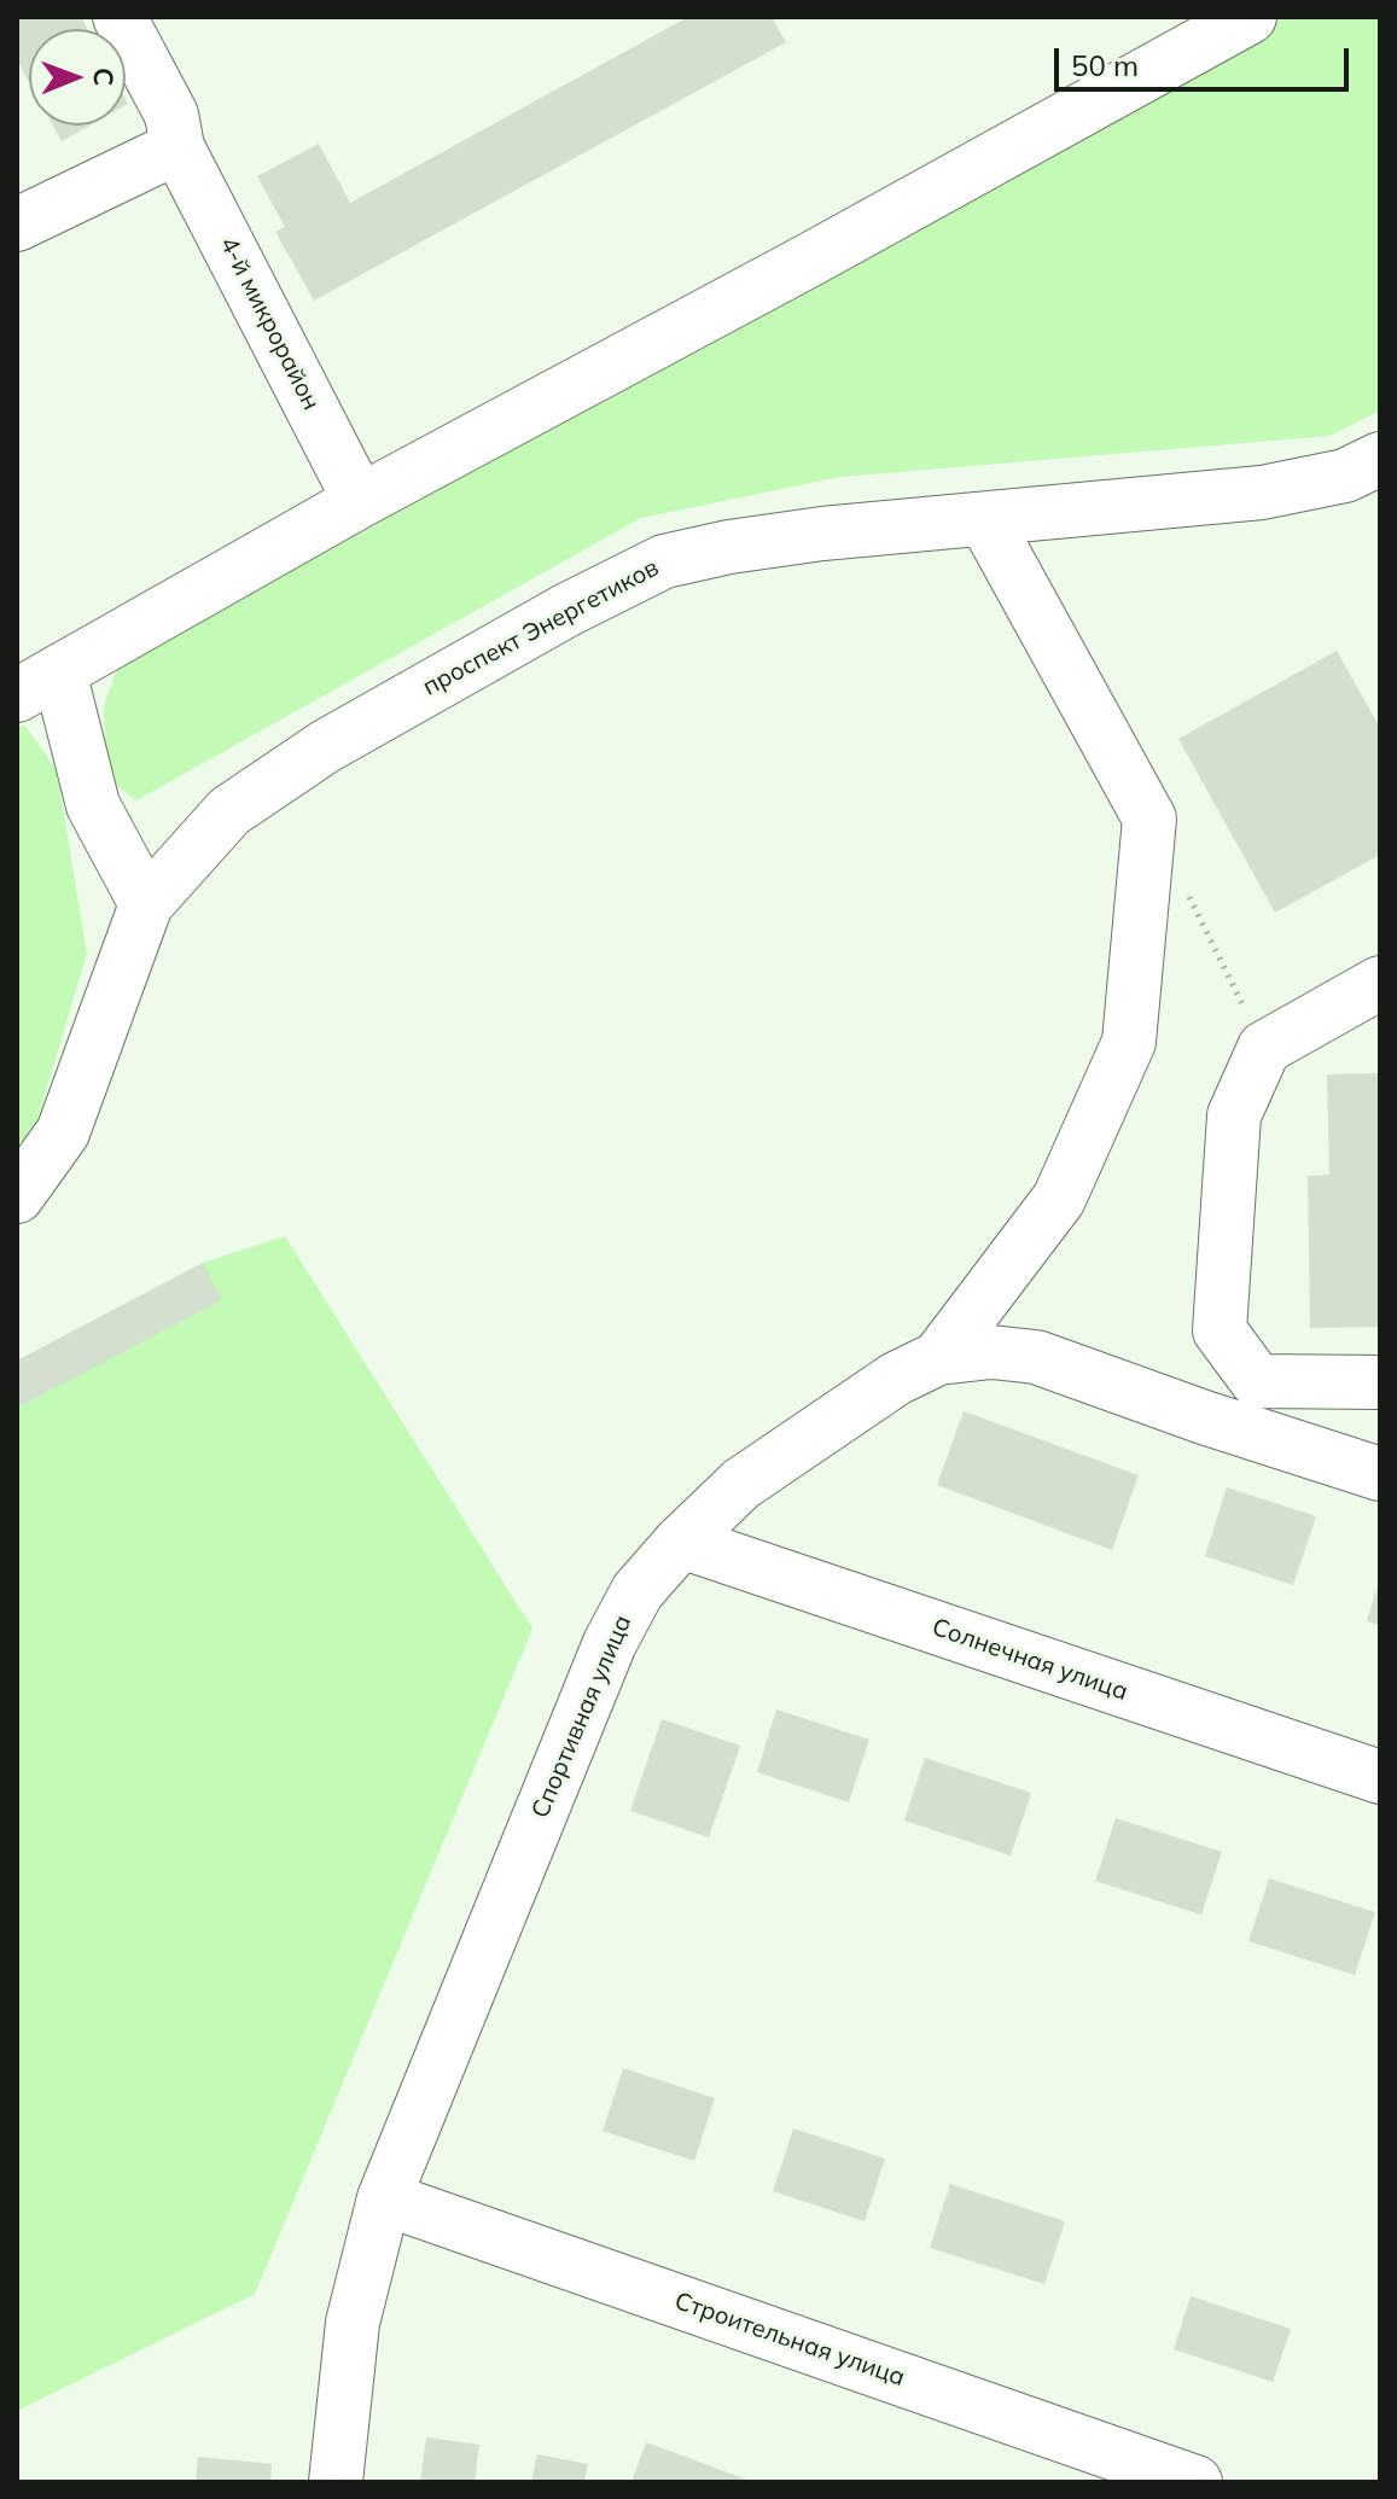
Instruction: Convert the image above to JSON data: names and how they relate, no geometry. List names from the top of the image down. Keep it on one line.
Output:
{"streets":{"street":["4-й микрорайон","проспект Энергетиков","Солнечная улица","Спортивная улица","Строительная улица"]},"crossings":[["Солнечная улица","Спортивная улица"],["Спортивная улица","Строительная улица"]],"scale_bar":"50 m","north":"right"}
